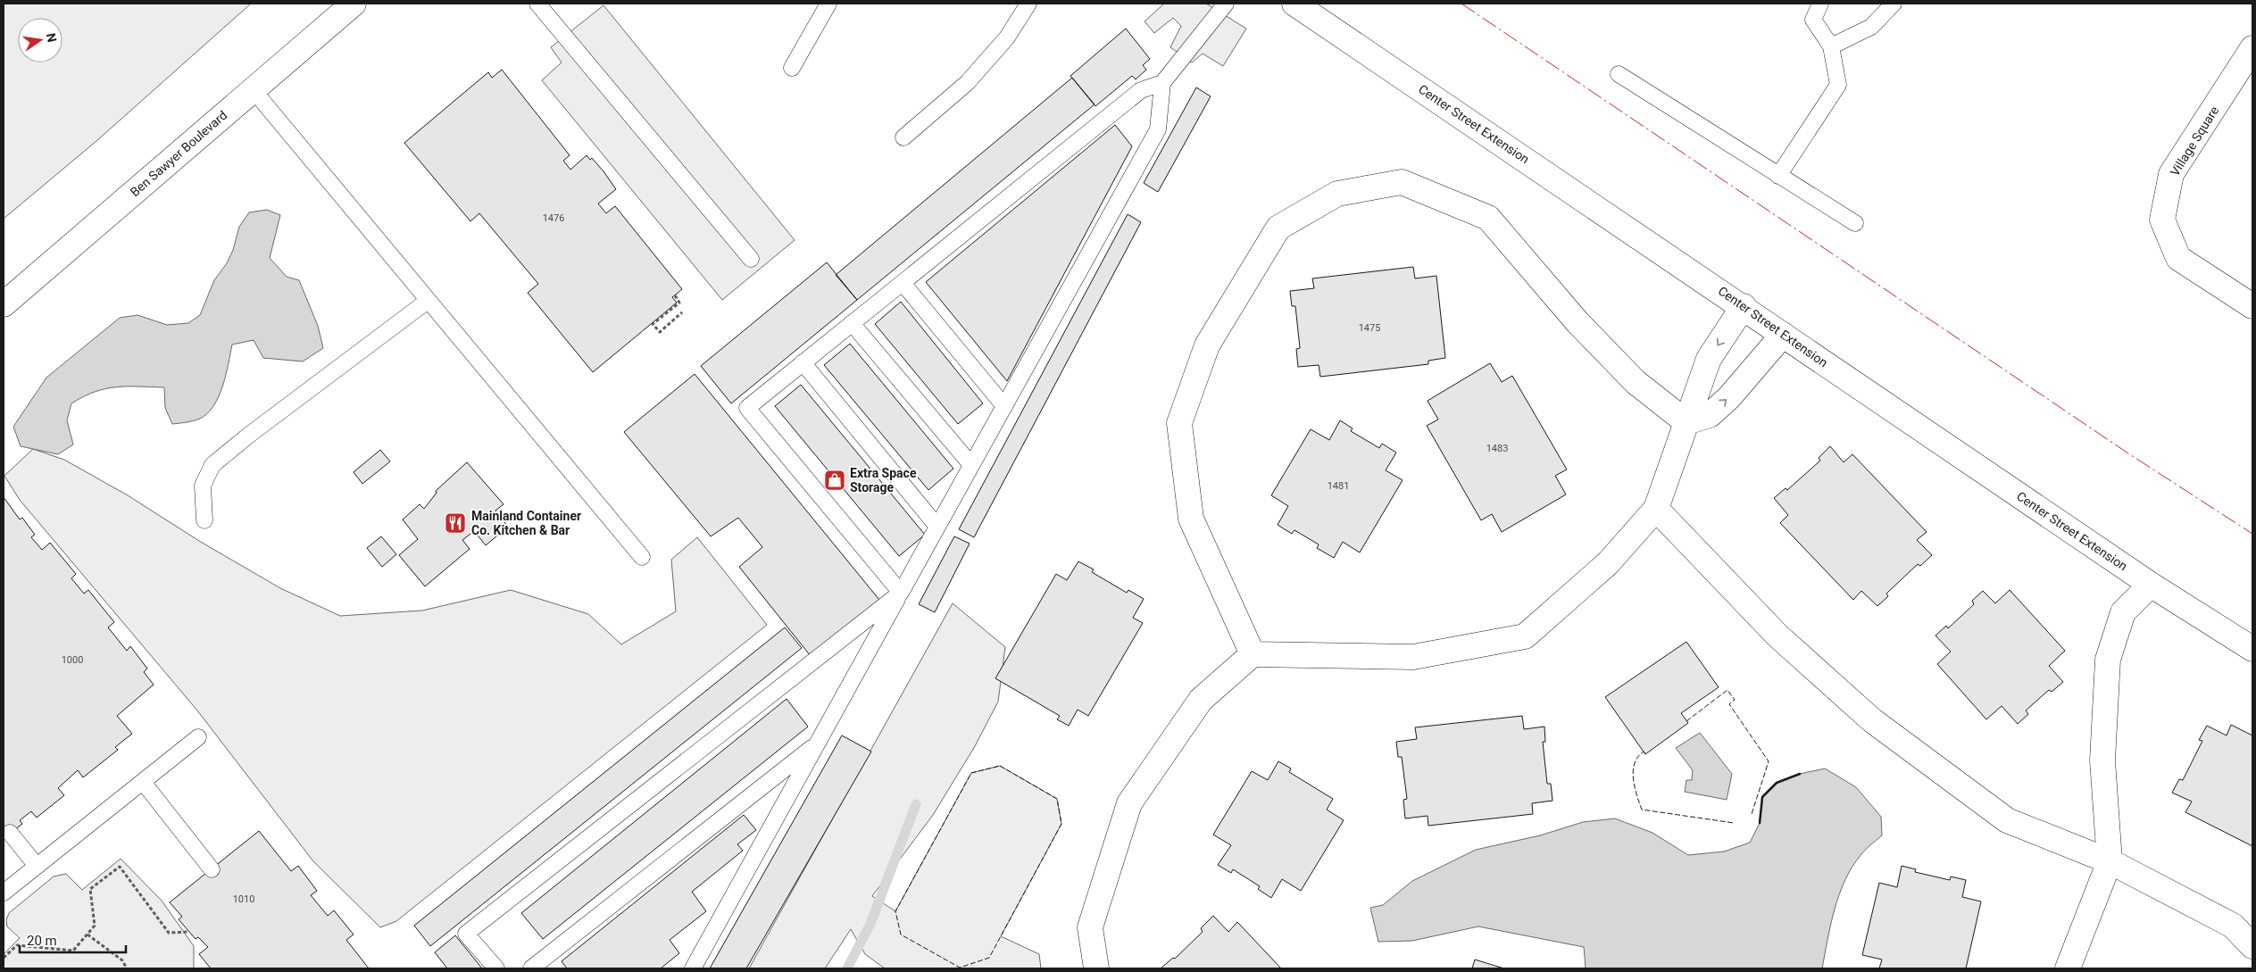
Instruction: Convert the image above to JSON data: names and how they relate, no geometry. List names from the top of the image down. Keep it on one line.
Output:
{"streets":{"street":["Center Street Extension","Village Square","Ben Sawyer Boulevard"]},"places":{"shop":["Extra Space Storage"],"restaurant":["Mainland Container Co. Kitchen & Bar"]},"house_numbers":["1476","1475","1483","1481","1000","1010"],"scale_bar":"20 m","north":"right"}
